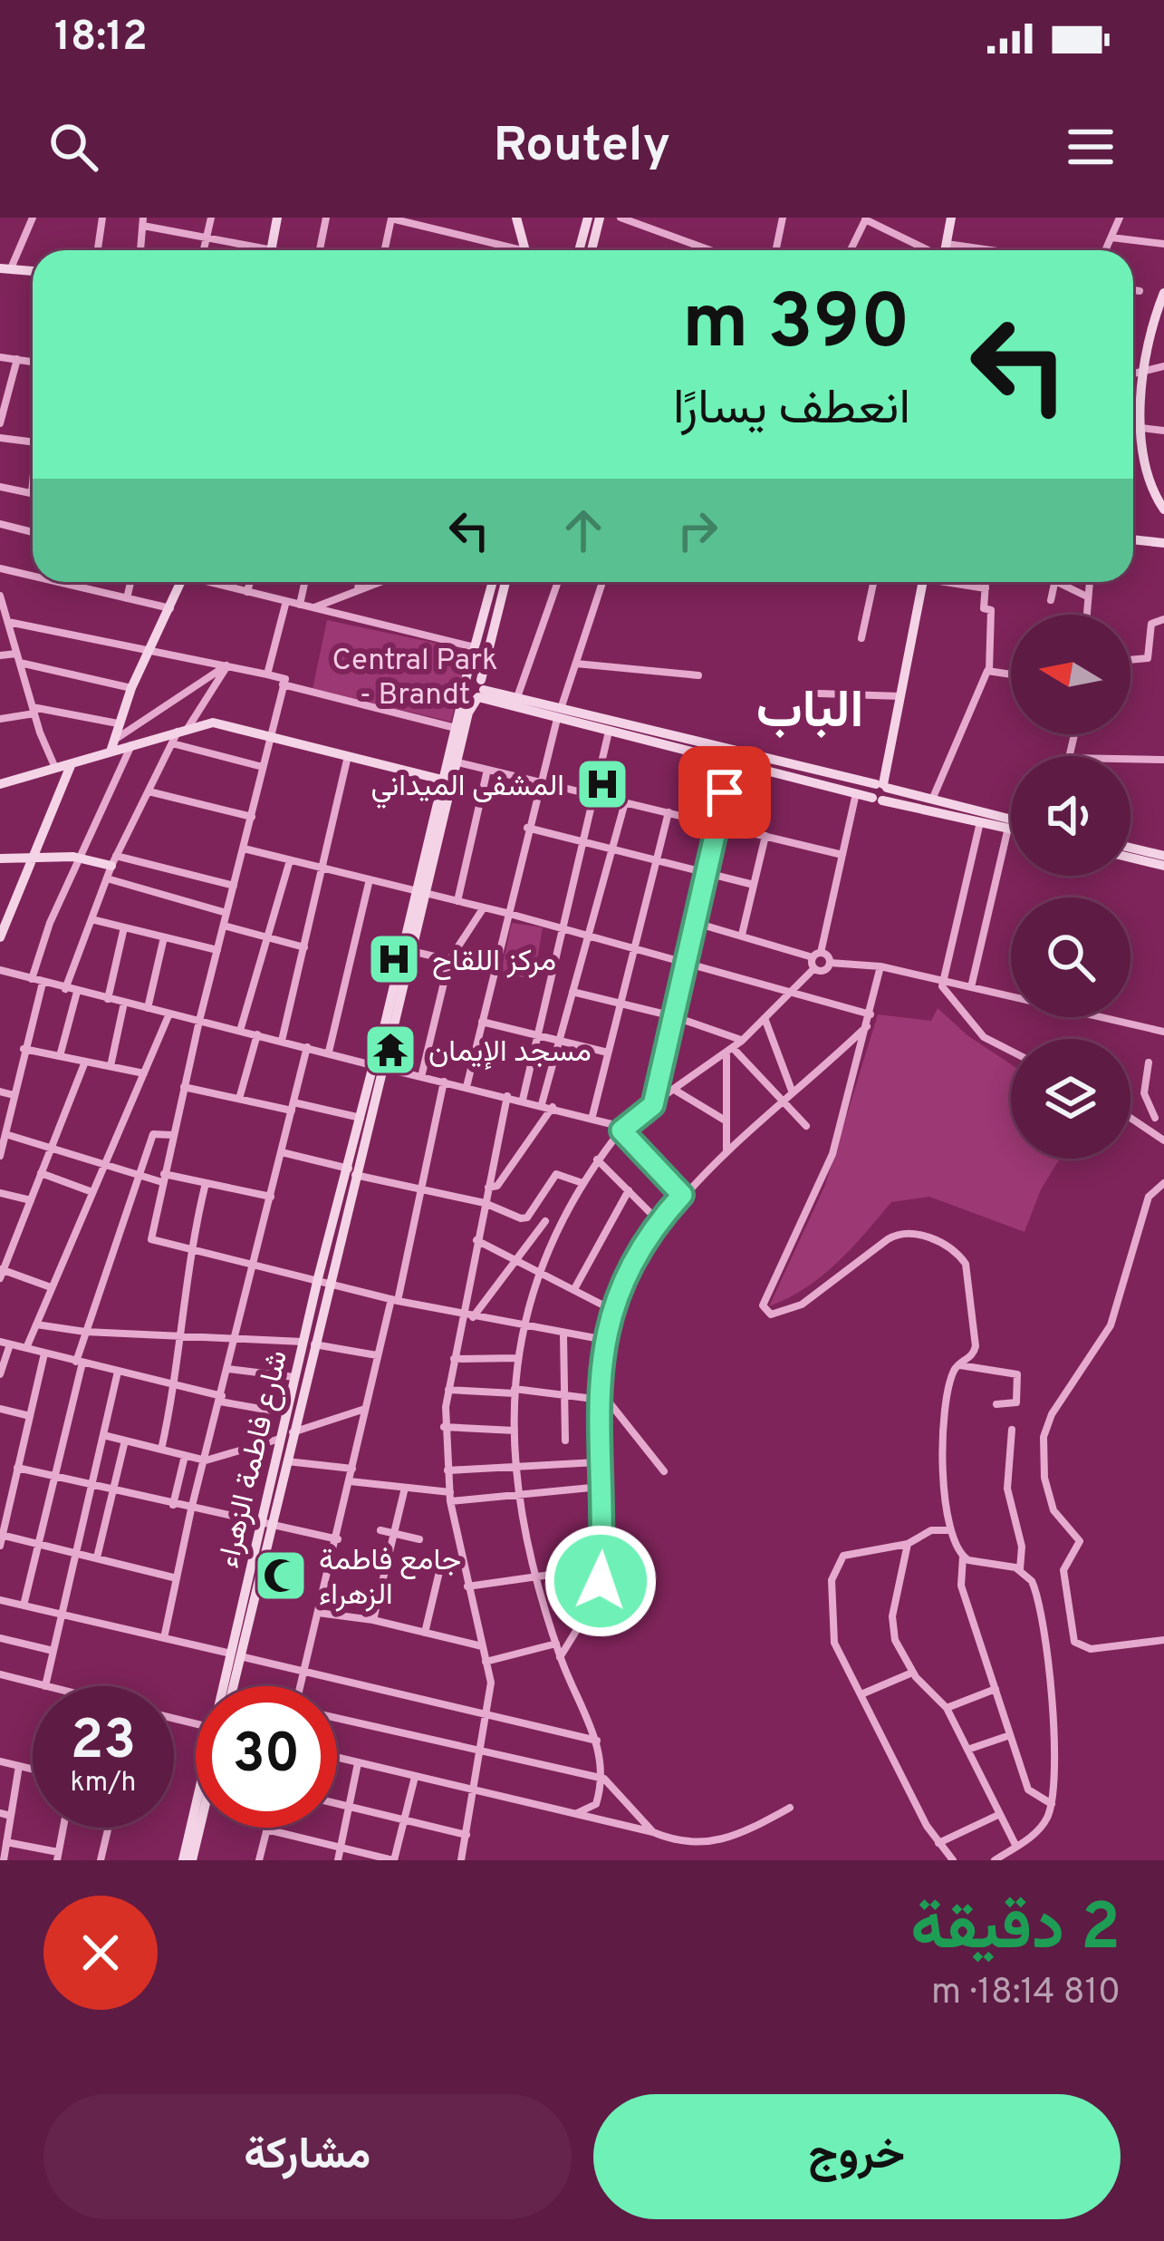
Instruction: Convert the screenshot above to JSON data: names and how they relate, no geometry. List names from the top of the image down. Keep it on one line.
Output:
{"streets":{"main road":["شارع فاطمة الزهراء"]},"districts":["الباب"],"parks":["Central Park - Brandt"],"places":{"hospital":["المشفى الميداني","مركز اللقاح"],"temple":["مسجد الإيمان"],"mosque":["جامع فاطمة الزهراء"]},"north":"left","page":{"status":"18:12","header":"Routely","turn":["390 m","انعطف يسارًا"],"speed":"23 km/h","limit":"30","heading":["2 دقيقة","810 m · 18:14"],"buttons":["خروج","مشاركة"]}}
